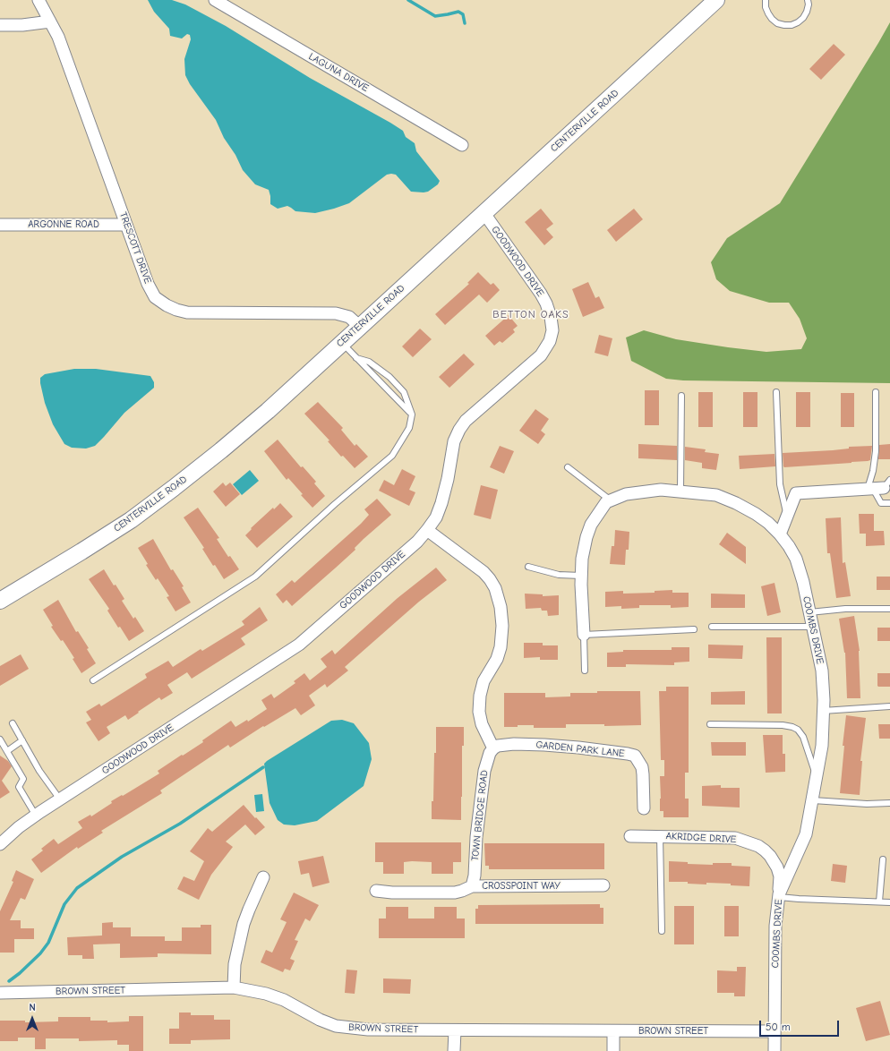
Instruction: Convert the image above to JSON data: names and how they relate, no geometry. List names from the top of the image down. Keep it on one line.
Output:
{"streets":{"main road":["CENTERVILLE ROAD"],"street":["LAGUNA DRIVE","ARGONNE ROAD","TRESCOTT DRIVE","GOODWOOD DRIVE","COOMBS DRIVE","GARDEN PARK LANE","TOWN BRIDGE ROAD","AKRIDGE DRIVE","CROSSPOINT WAY","BROWN STREET"]},"crossings":[["CENTERVILLE ROAD","TRESCOTT DRIVE"],["CENTERVILLE ROAD","GOODWOOD DRIVE"],["ARGONNE ROAD","TRESCOTT DRIVE"],["COOMBS DRIVE","AKRIDGE DRIVE"],["COOMBS DRIVE","BROWN STREET"],["GARDEN PARK LANE","TOWN BRIDGE ROAD"],["TOWN BRIDGE ROAD","CROSSPOINT WAY"]],"districts":["BETTON OAKS"],"scale_bar":"50 m","north":"top"}
